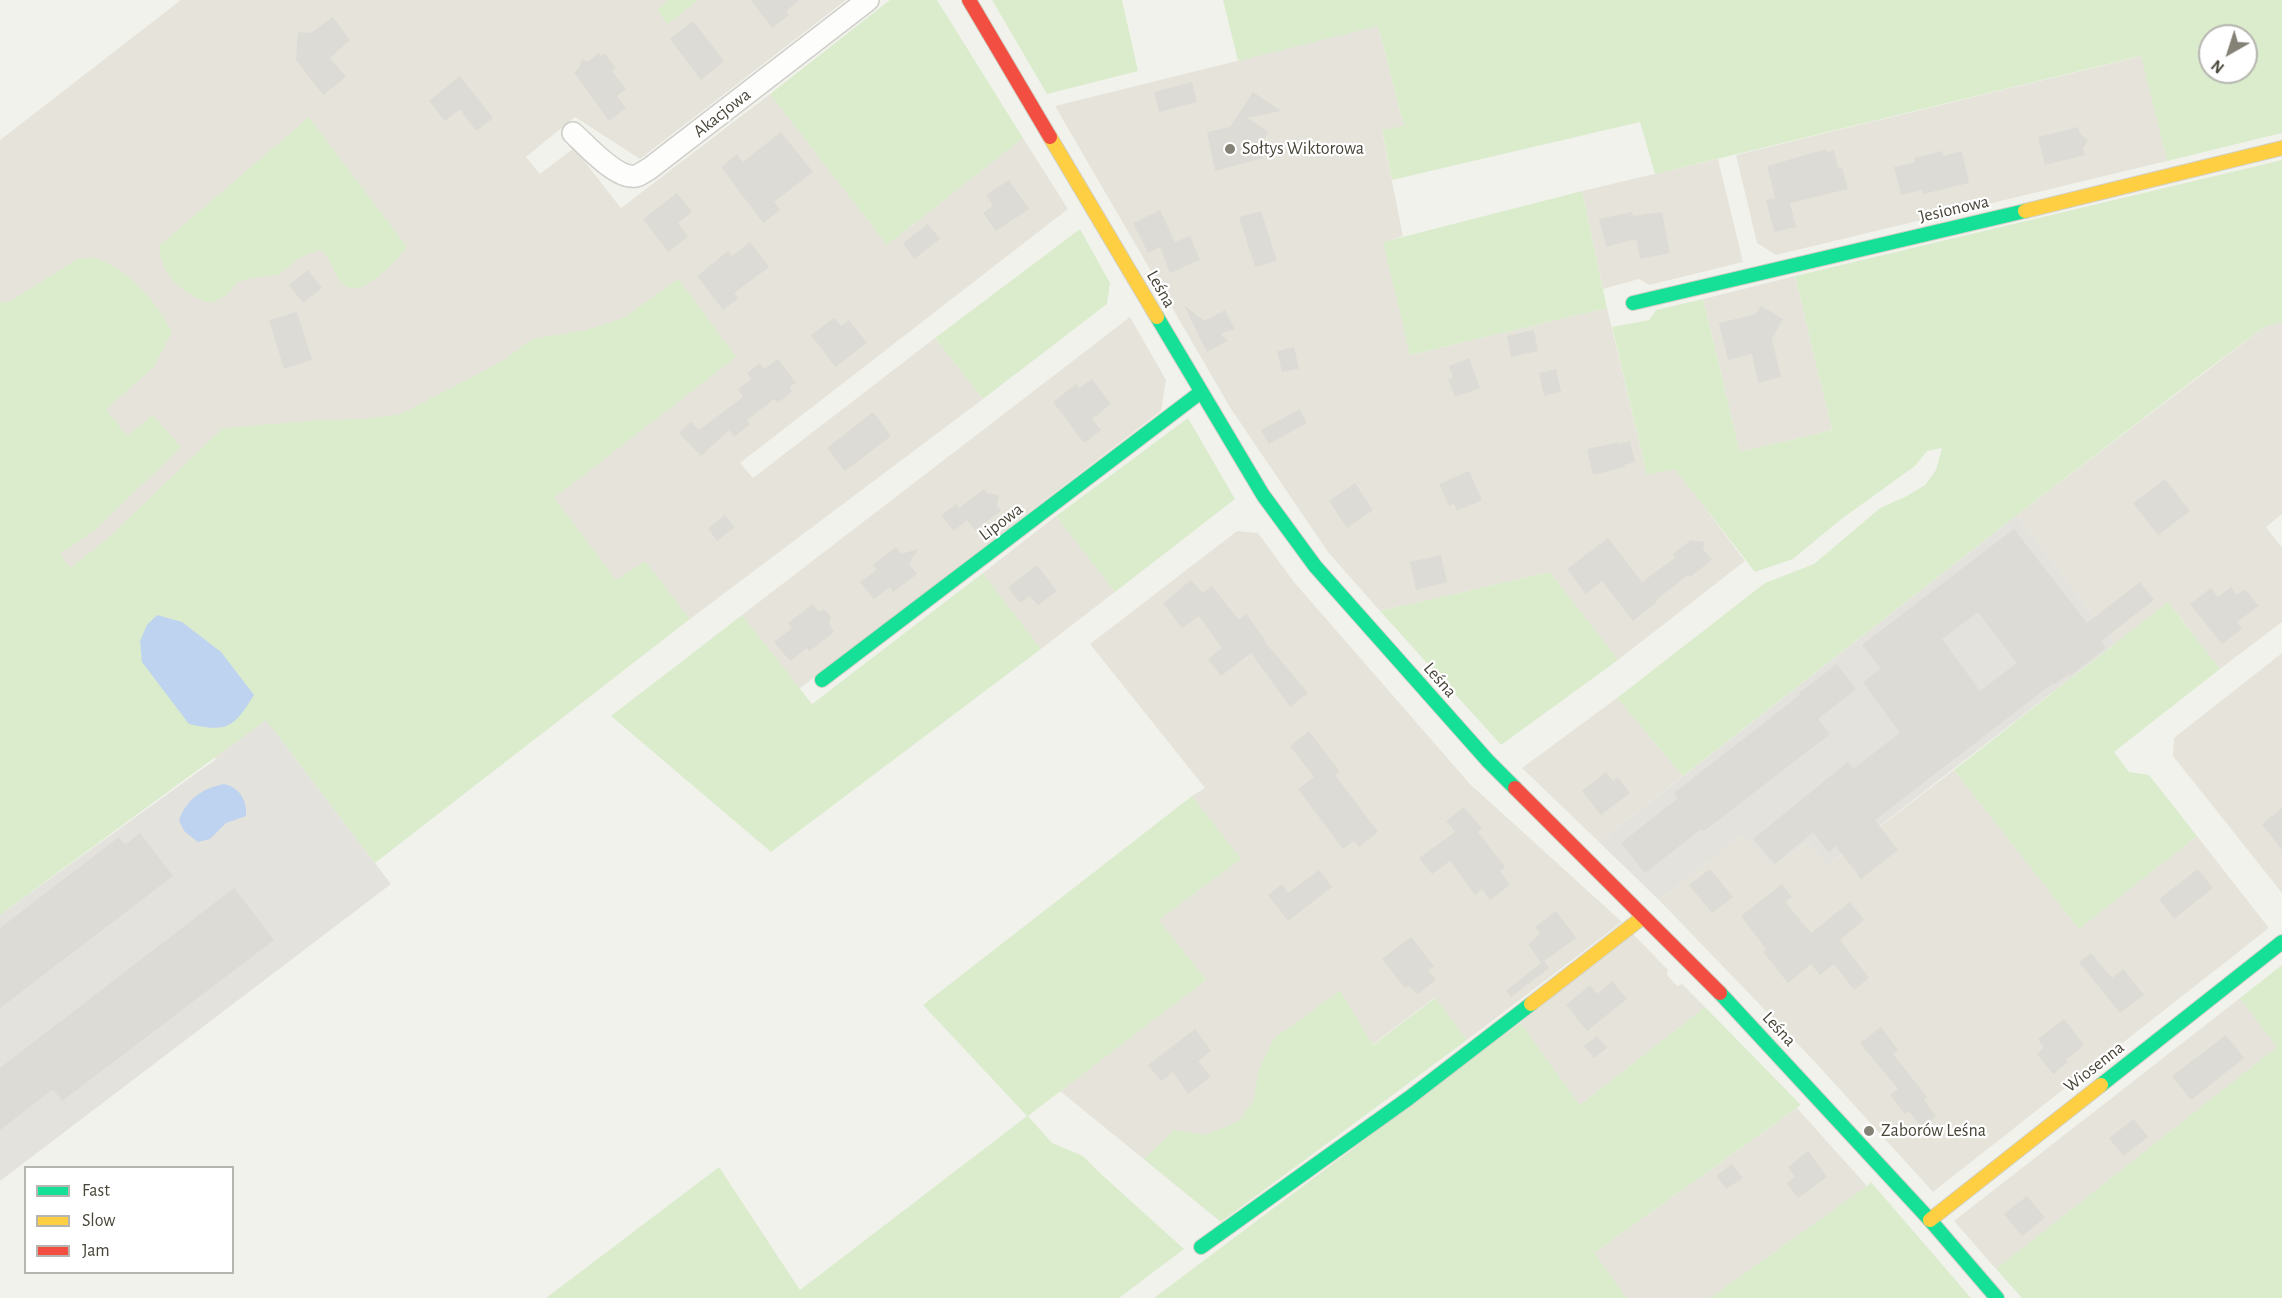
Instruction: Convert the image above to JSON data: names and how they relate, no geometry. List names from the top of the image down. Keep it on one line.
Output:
{"streets":{"street":["Akacjowa","Jesionowa","Leśna","Lipowa","Wiosenna"]},"crossings":[["Leśna","Lipowa"],["Leśna","Wiosenna"]],"places":["Sołtys Wiktorowa","Zaborów Leśna"],"legend":["Fast","Slow","Jam"],"north":"bottom left"}
